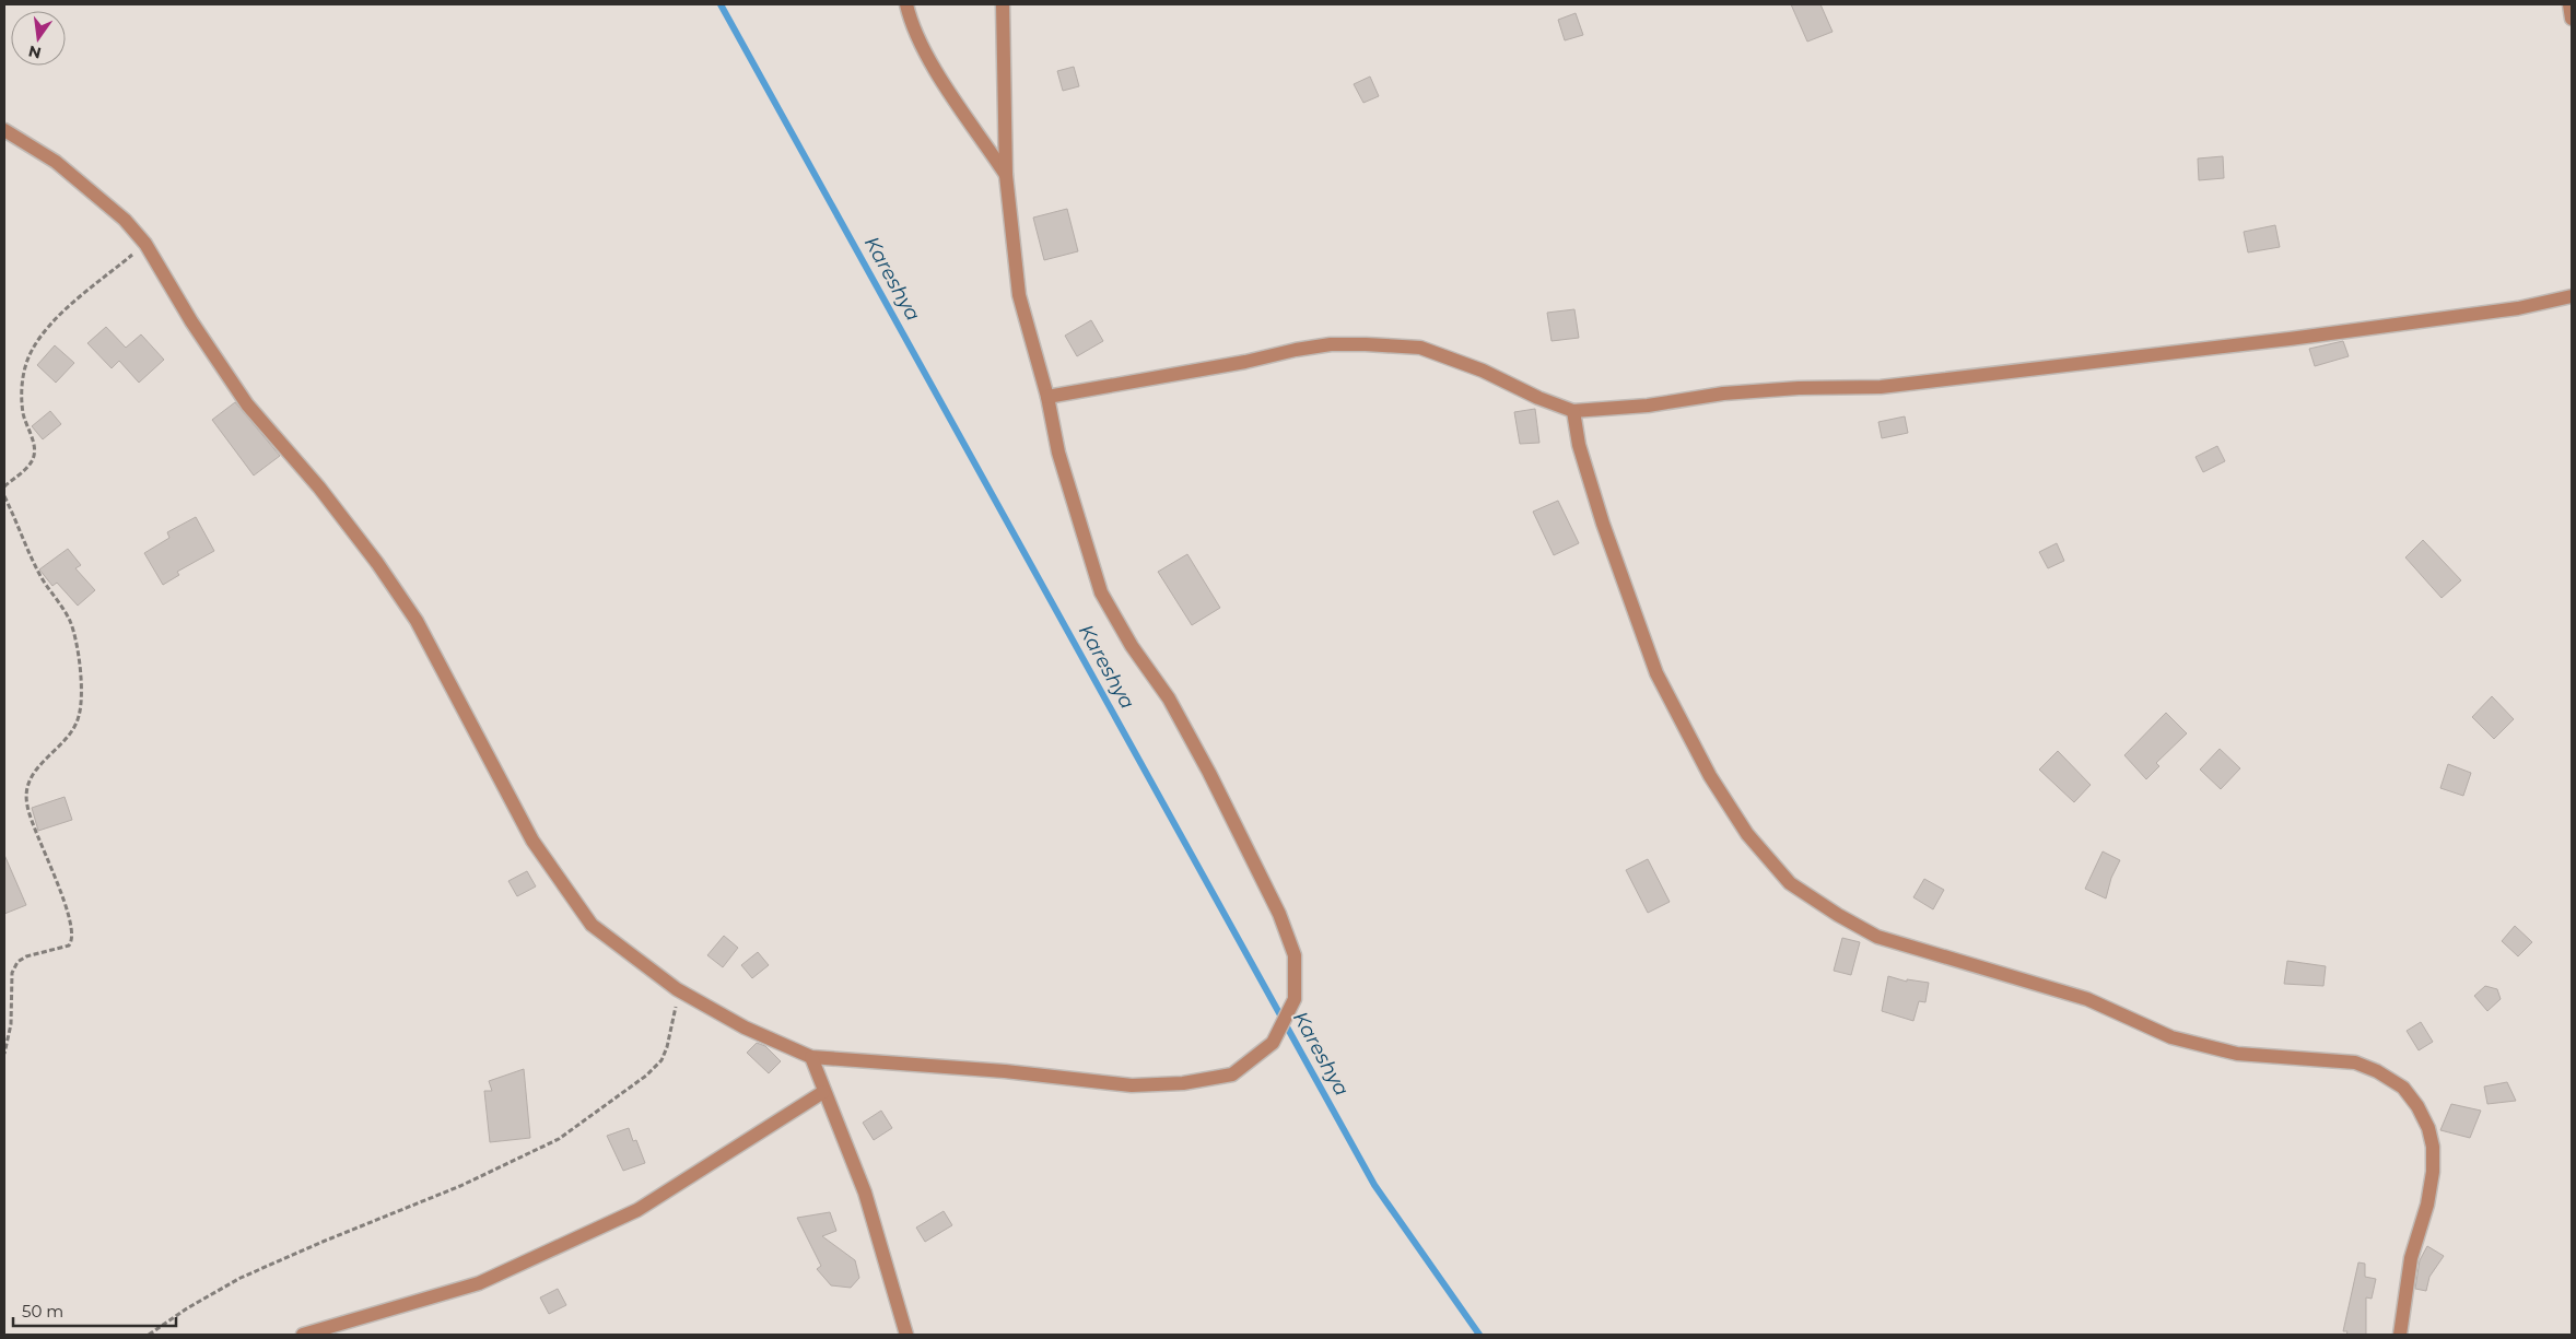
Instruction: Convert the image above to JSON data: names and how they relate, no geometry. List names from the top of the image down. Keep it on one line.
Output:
{"water":["Kareshya"],"scale_bar":"50 m","north":"bottom"}
